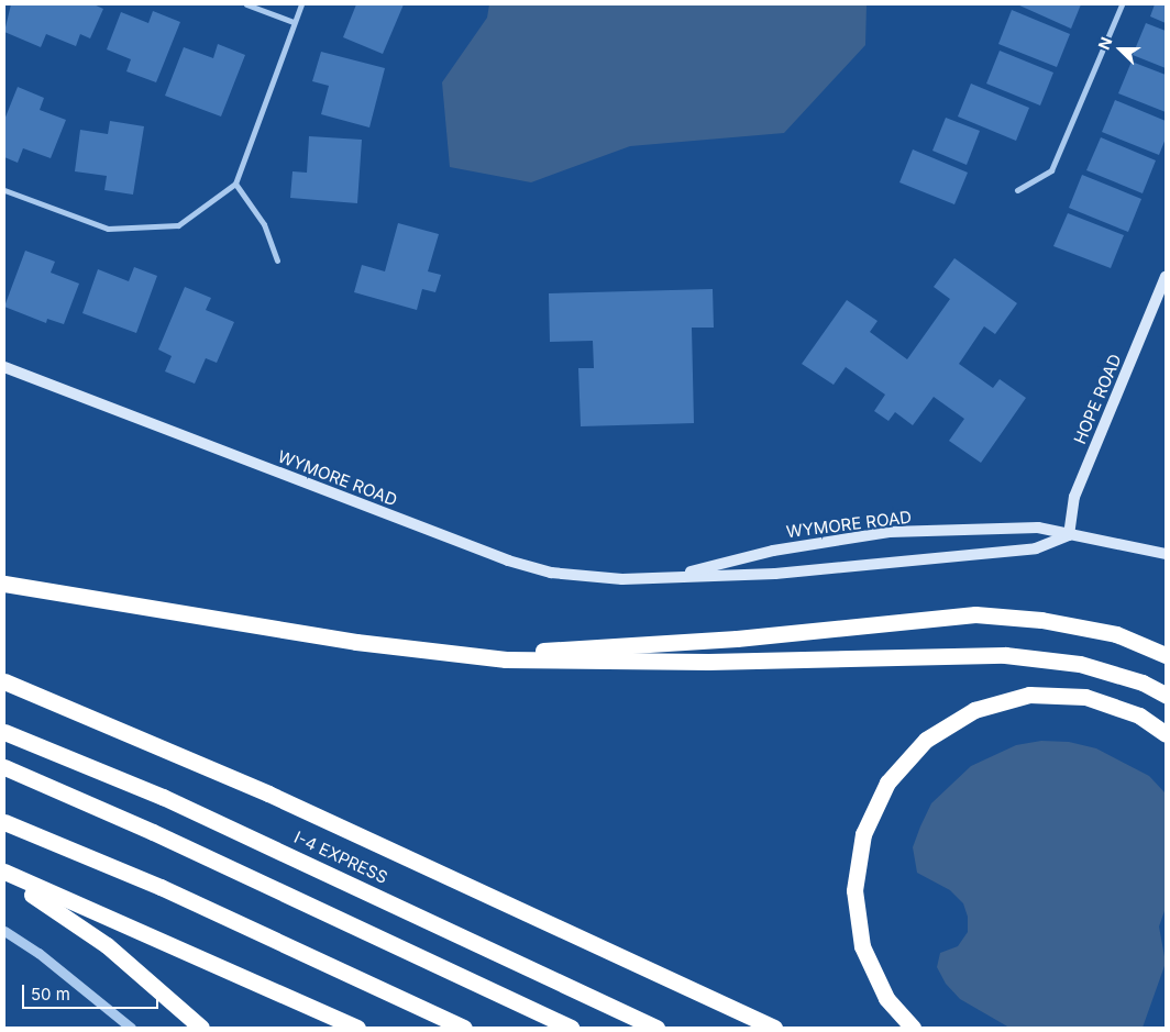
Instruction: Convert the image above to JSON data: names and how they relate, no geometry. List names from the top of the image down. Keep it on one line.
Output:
{"streets":{"highway":["I-4 EXPRESS"],"main road":["HOPE ROAD","WYMORE ROAD"]},"crossings":[["HOPE ROAD","WYMORE ROAD"]],"scale_bar":"50 m","north":"left"}
